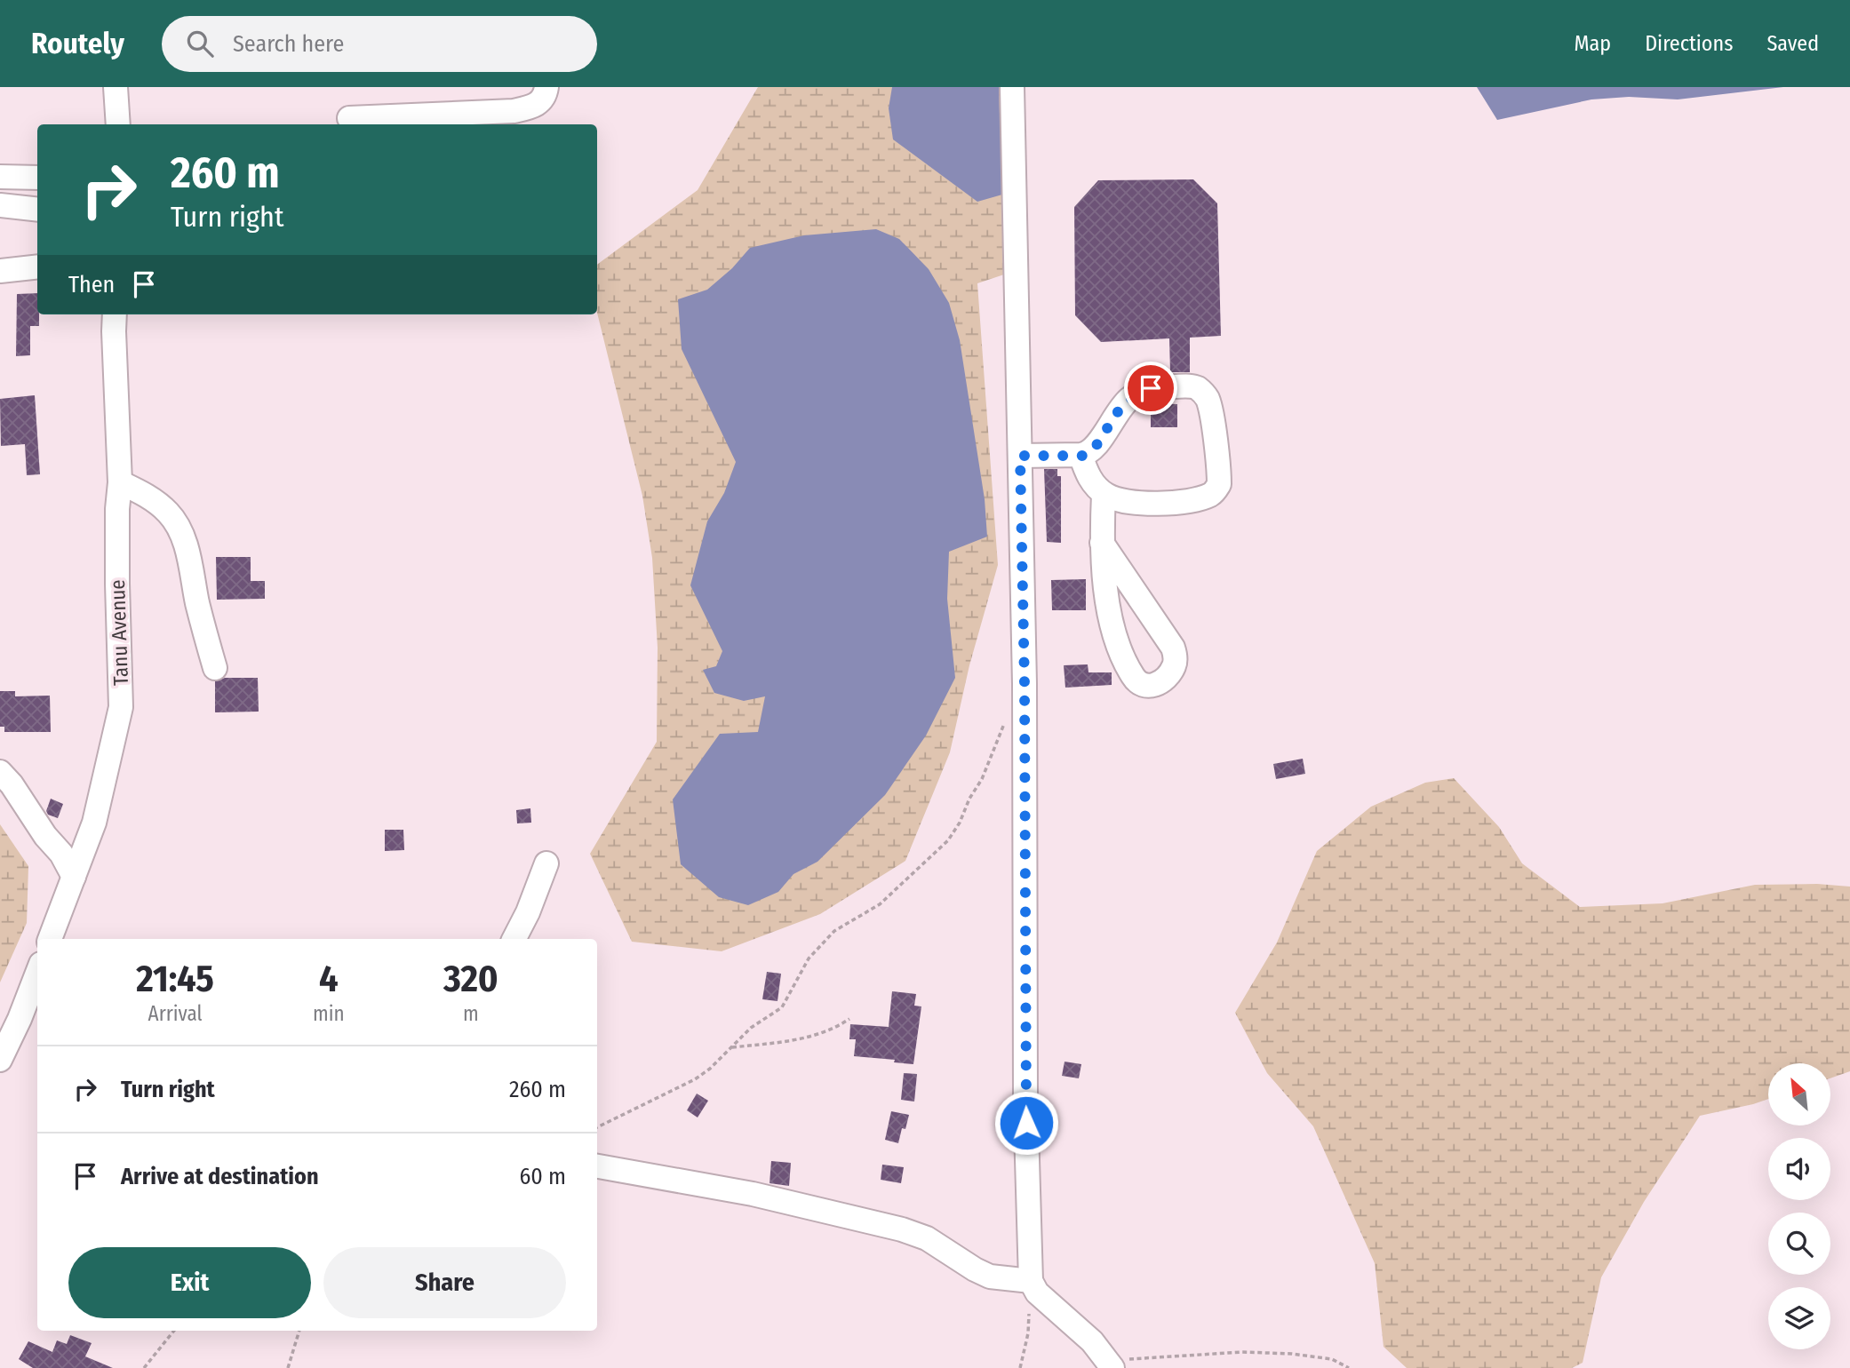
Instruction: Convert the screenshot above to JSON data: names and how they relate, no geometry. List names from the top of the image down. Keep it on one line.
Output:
{"streets":{"street":["Tanu Avenue"]},"north":"top left","page":{"header":"Routely","search":"Search here","nav":["Map","Directions","Saved"],"turn":["260 m","Turn right"],"then":"Then","eta":["21:45","Arrival","4","min","320","m"],"list":[{"name":"Turn right","value":"260 m"},{"name":"Arrive at destination","value":"60 m"}],"buttons":["Exit","Share"]}}
